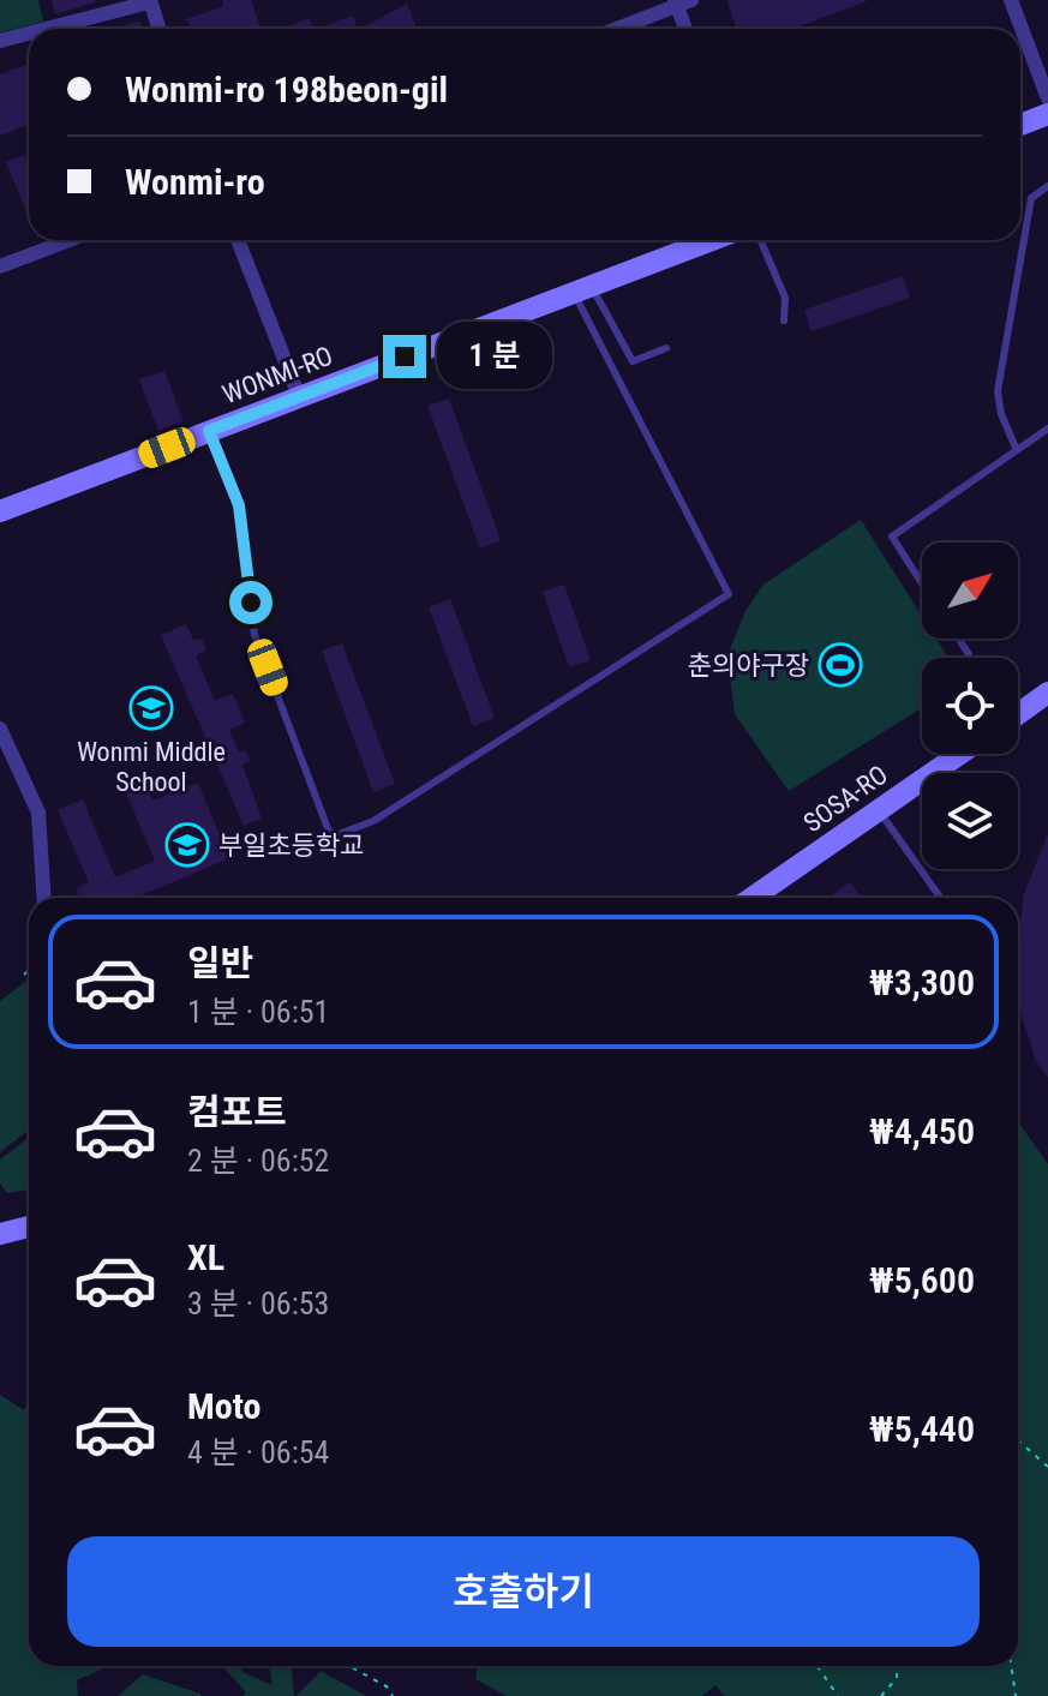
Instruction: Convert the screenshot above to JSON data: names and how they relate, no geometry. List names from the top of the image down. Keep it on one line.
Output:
{"streets":{"street":["WONMI-RO","SOSA-RO"]},"places":{"sports":["춘의야구장"],"school or university":["Wonmi Middle School","부일초등학교"]},"north":"top right","page":{"banner":["Wonmi-ro 198beon-gil","Wonmi-ro"],"bubble":"1 분","list":[{"name":"일반","note":"1 분 · 06:51","value":"₩3,300"},{"name":"컴포트","note":"2 분 · 06:52","value":"₩4,450"},{"name":"XL","note":"3 분 · 06:53","value":"₩5,600"},{"name":"Moto","note":"4 분 · 06:54","value":"₩5,440"}],"buttons":"호출하기"}}
